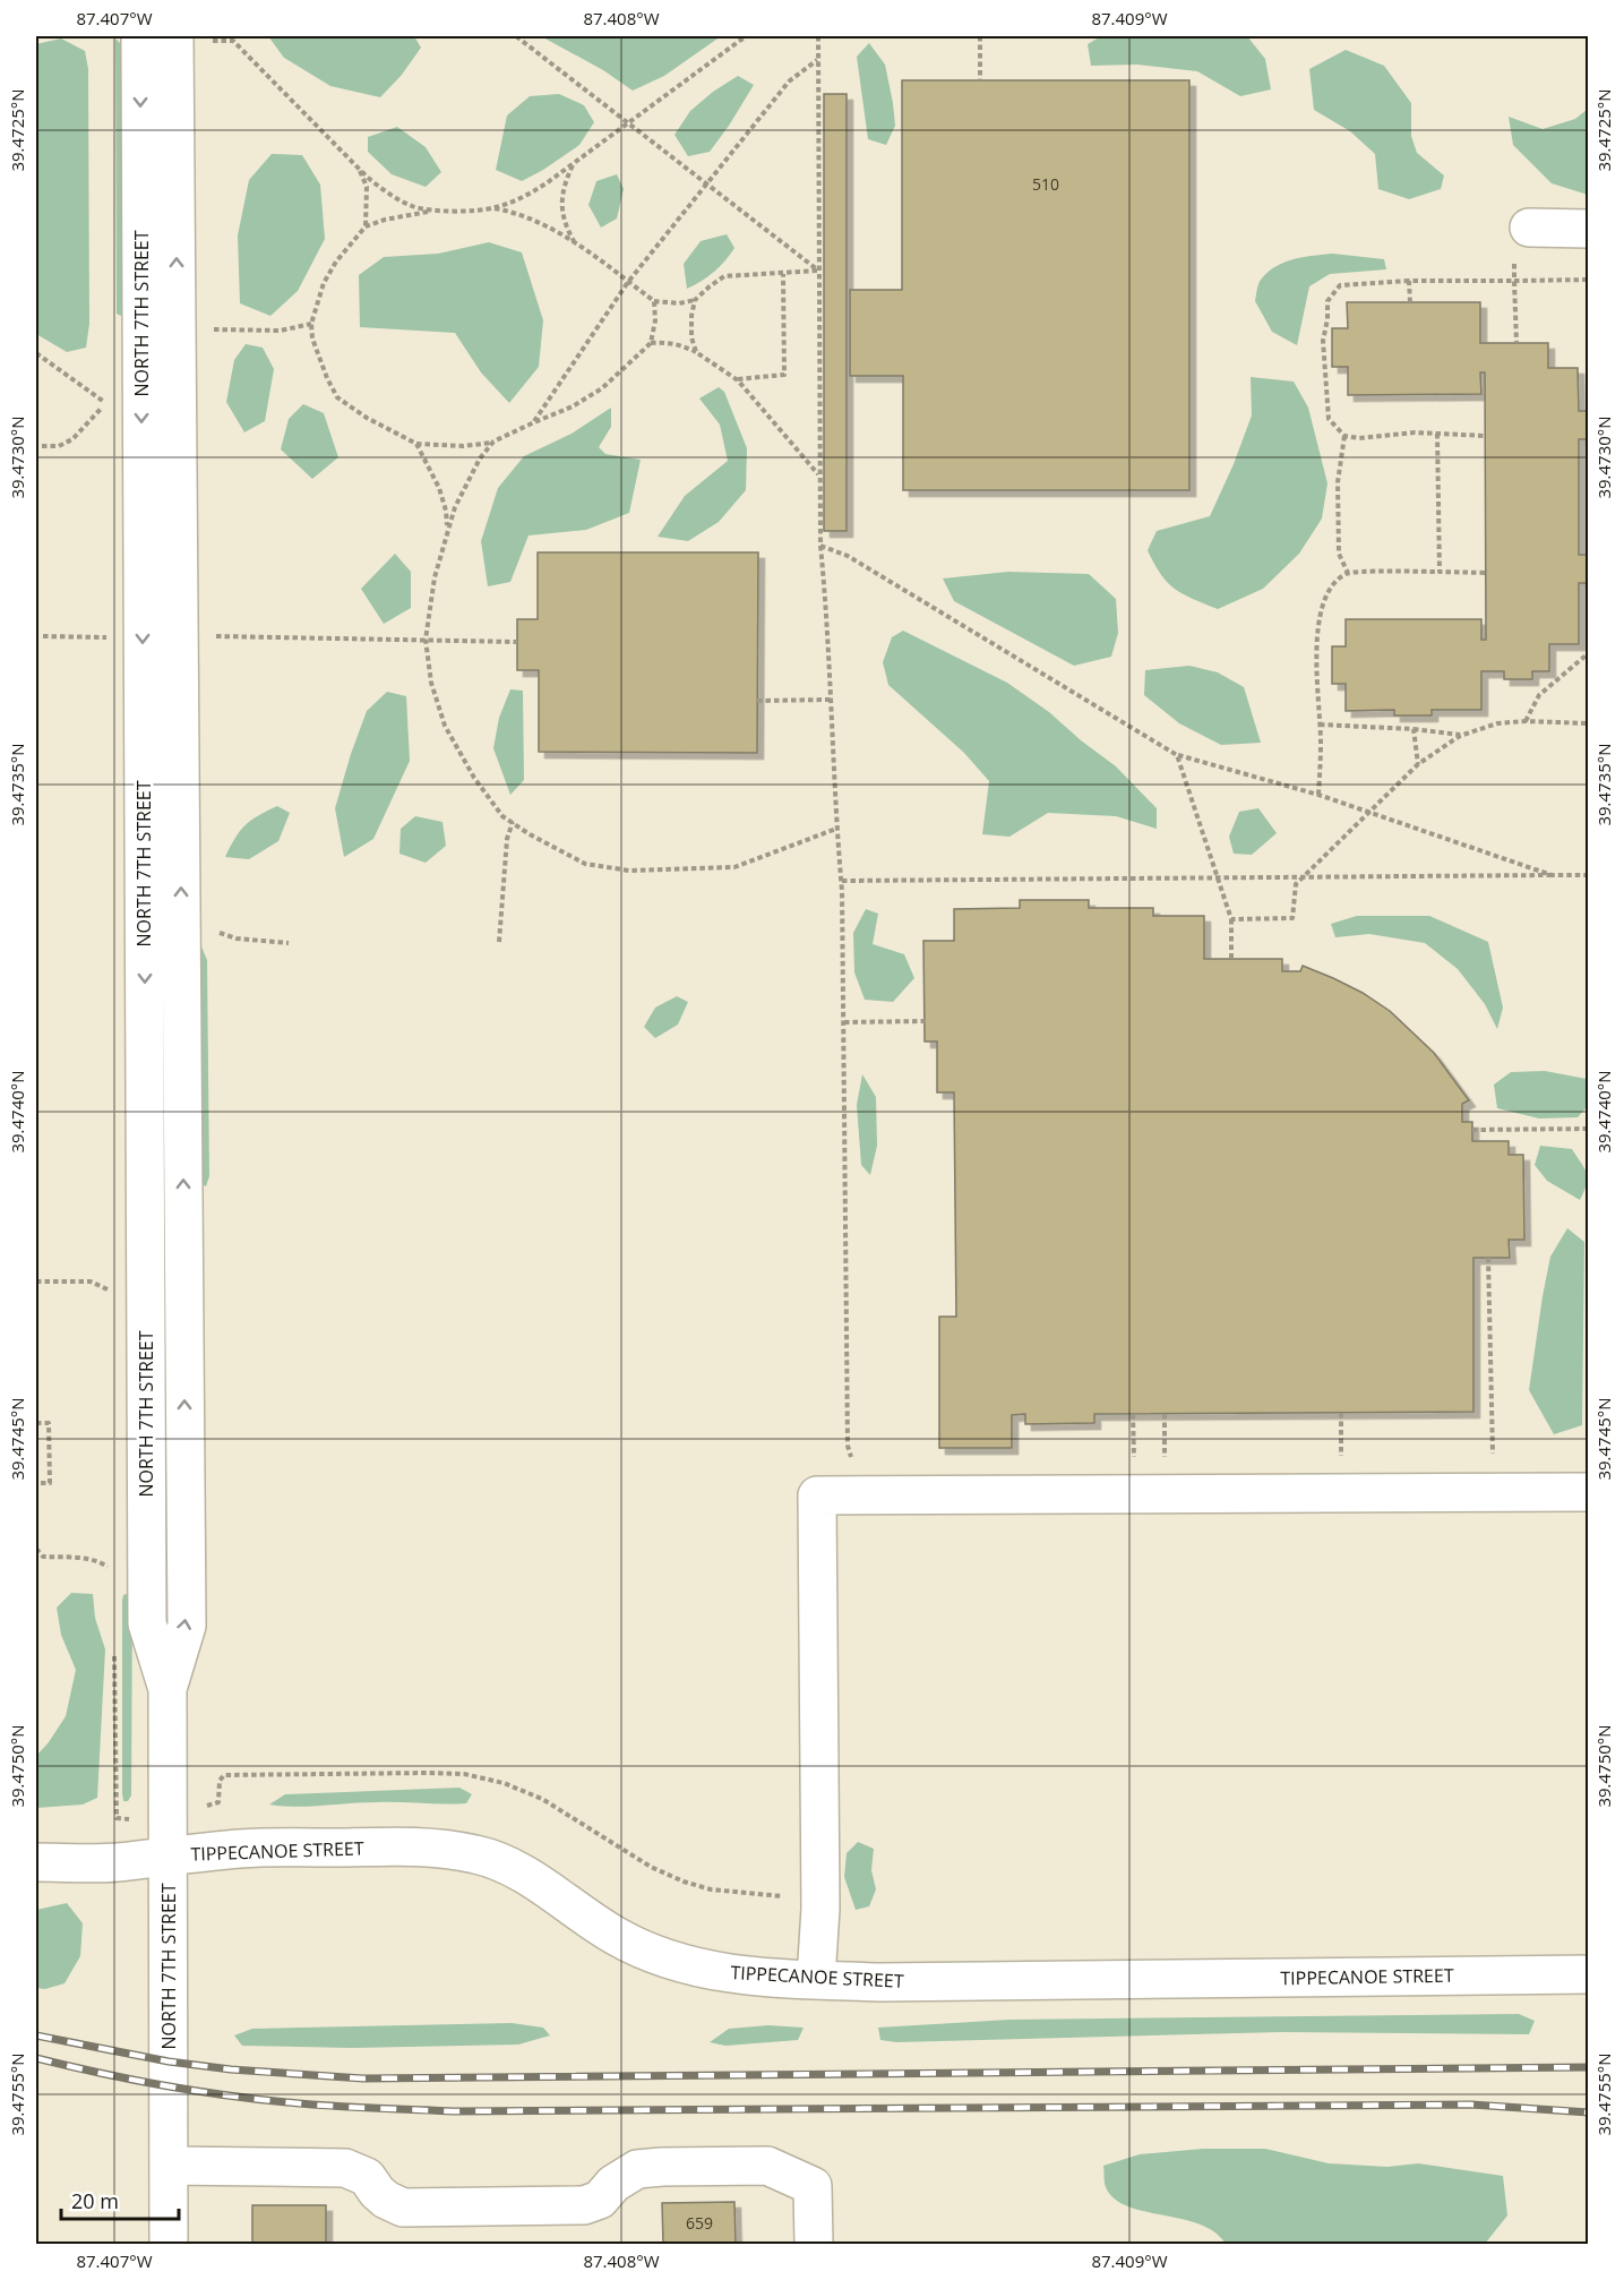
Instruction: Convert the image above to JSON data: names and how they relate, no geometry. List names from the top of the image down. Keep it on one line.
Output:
{"streets":{"street":["NORTH 7TH STREET","TIPPECANOE STREET"]},"crossings":[["NORTH 7TH STREET","TIPPECANOE STREET"]],"house_numbers":["510","659"],"scale_bar":"20 m","coordinates":["87.407°W","87.408°W","87.409°W","39.4725°N","39.4730°N","39.4735°N","39.4740°N","39.4745°N","39.4750°N","39.4755°N"]}
